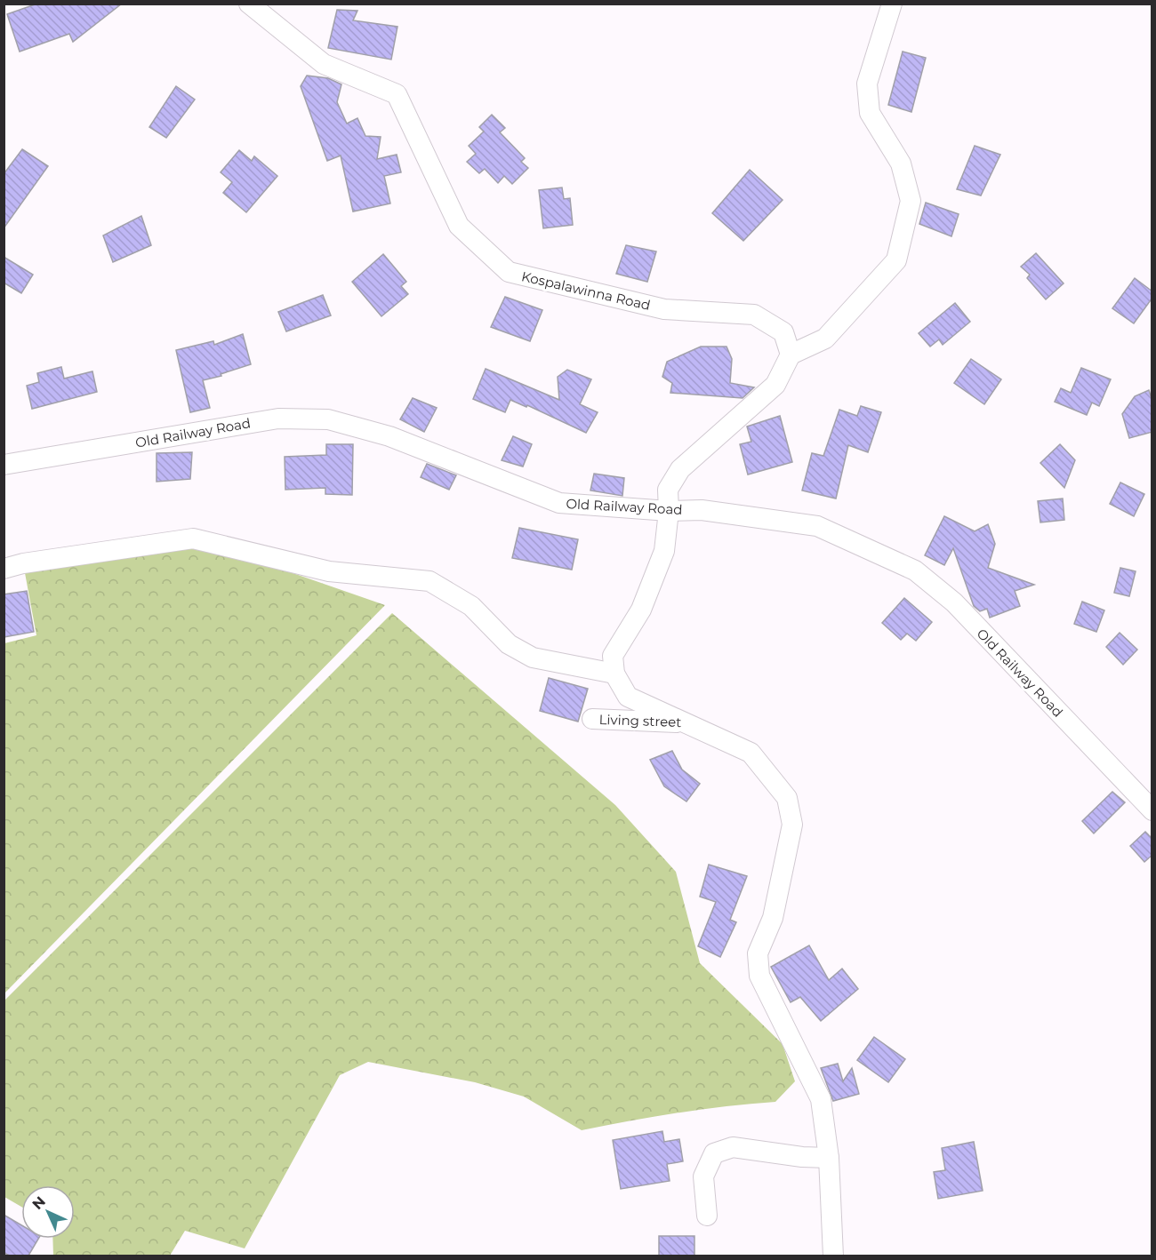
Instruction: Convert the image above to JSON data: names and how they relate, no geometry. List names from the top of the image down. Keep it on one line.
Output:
{"streets":{"street":["Kospalawinna Road","Old Railway Road","Living street"]},"north":"top left"}
